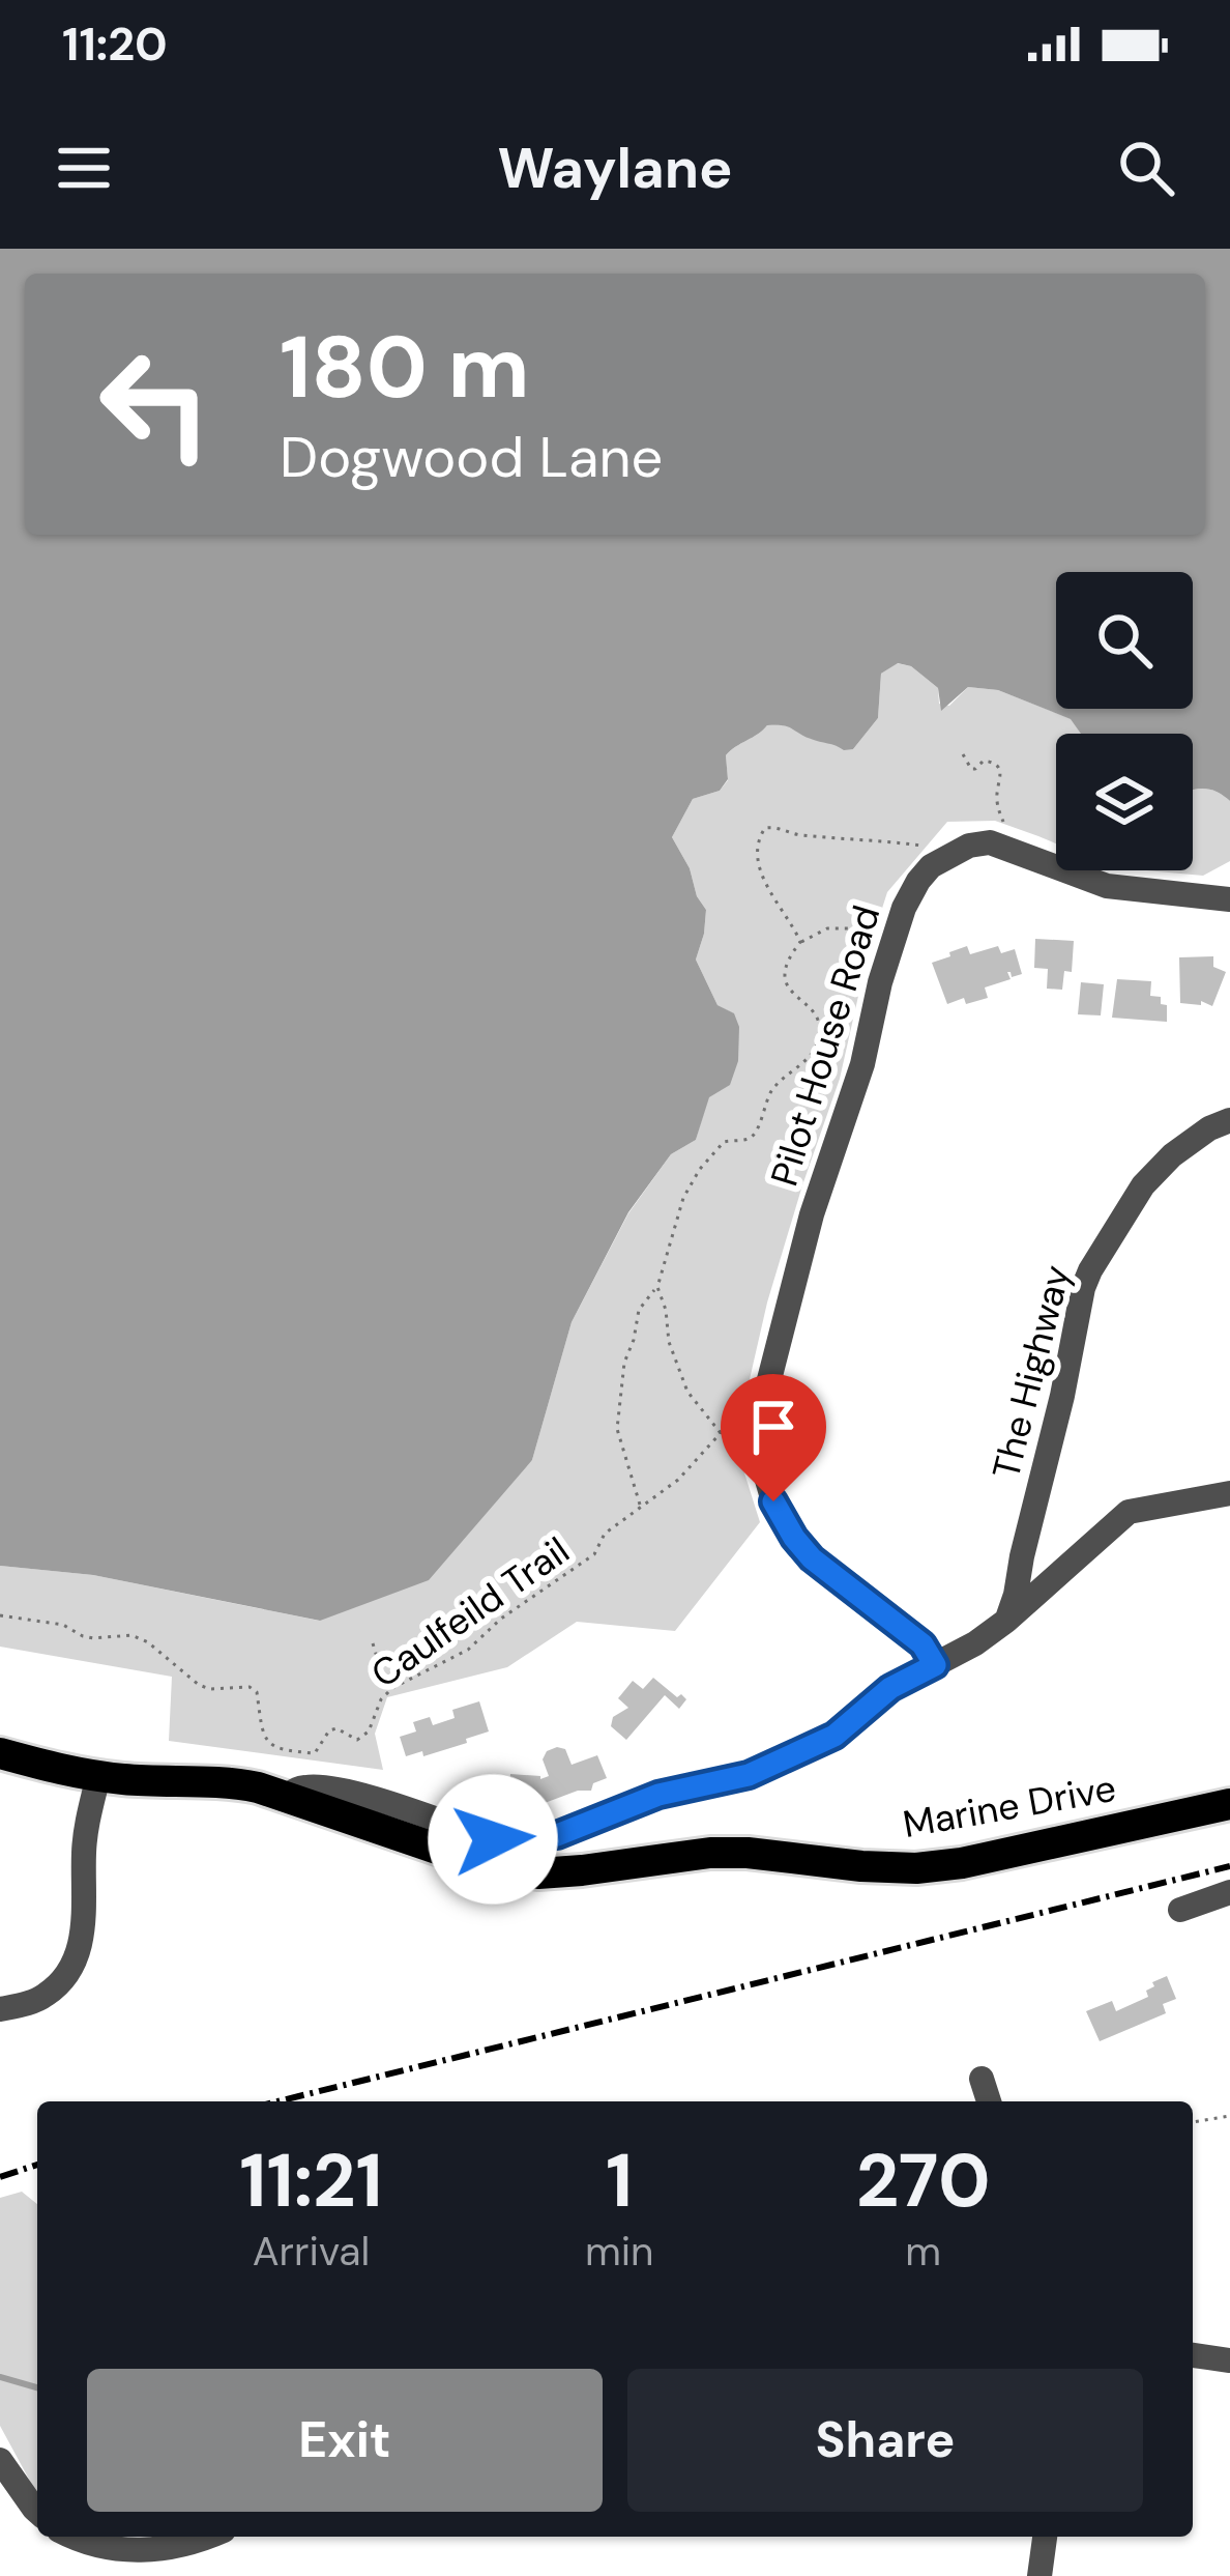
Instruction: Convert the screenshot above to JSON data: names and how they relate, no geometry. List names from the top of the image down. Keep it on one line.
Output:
{"streets":{"main road":["Marine Drive"],"street":["Pilot House Road","The Highway"],"path":["Caulfeild Trail"]},"page":{"status":"11:20","header":"Waylane","turn":["180 m","Dogwood Lane"],"eta":["11:21","Arrival","1","min","270","m"],"buttons":["Exit","Share"]}}
